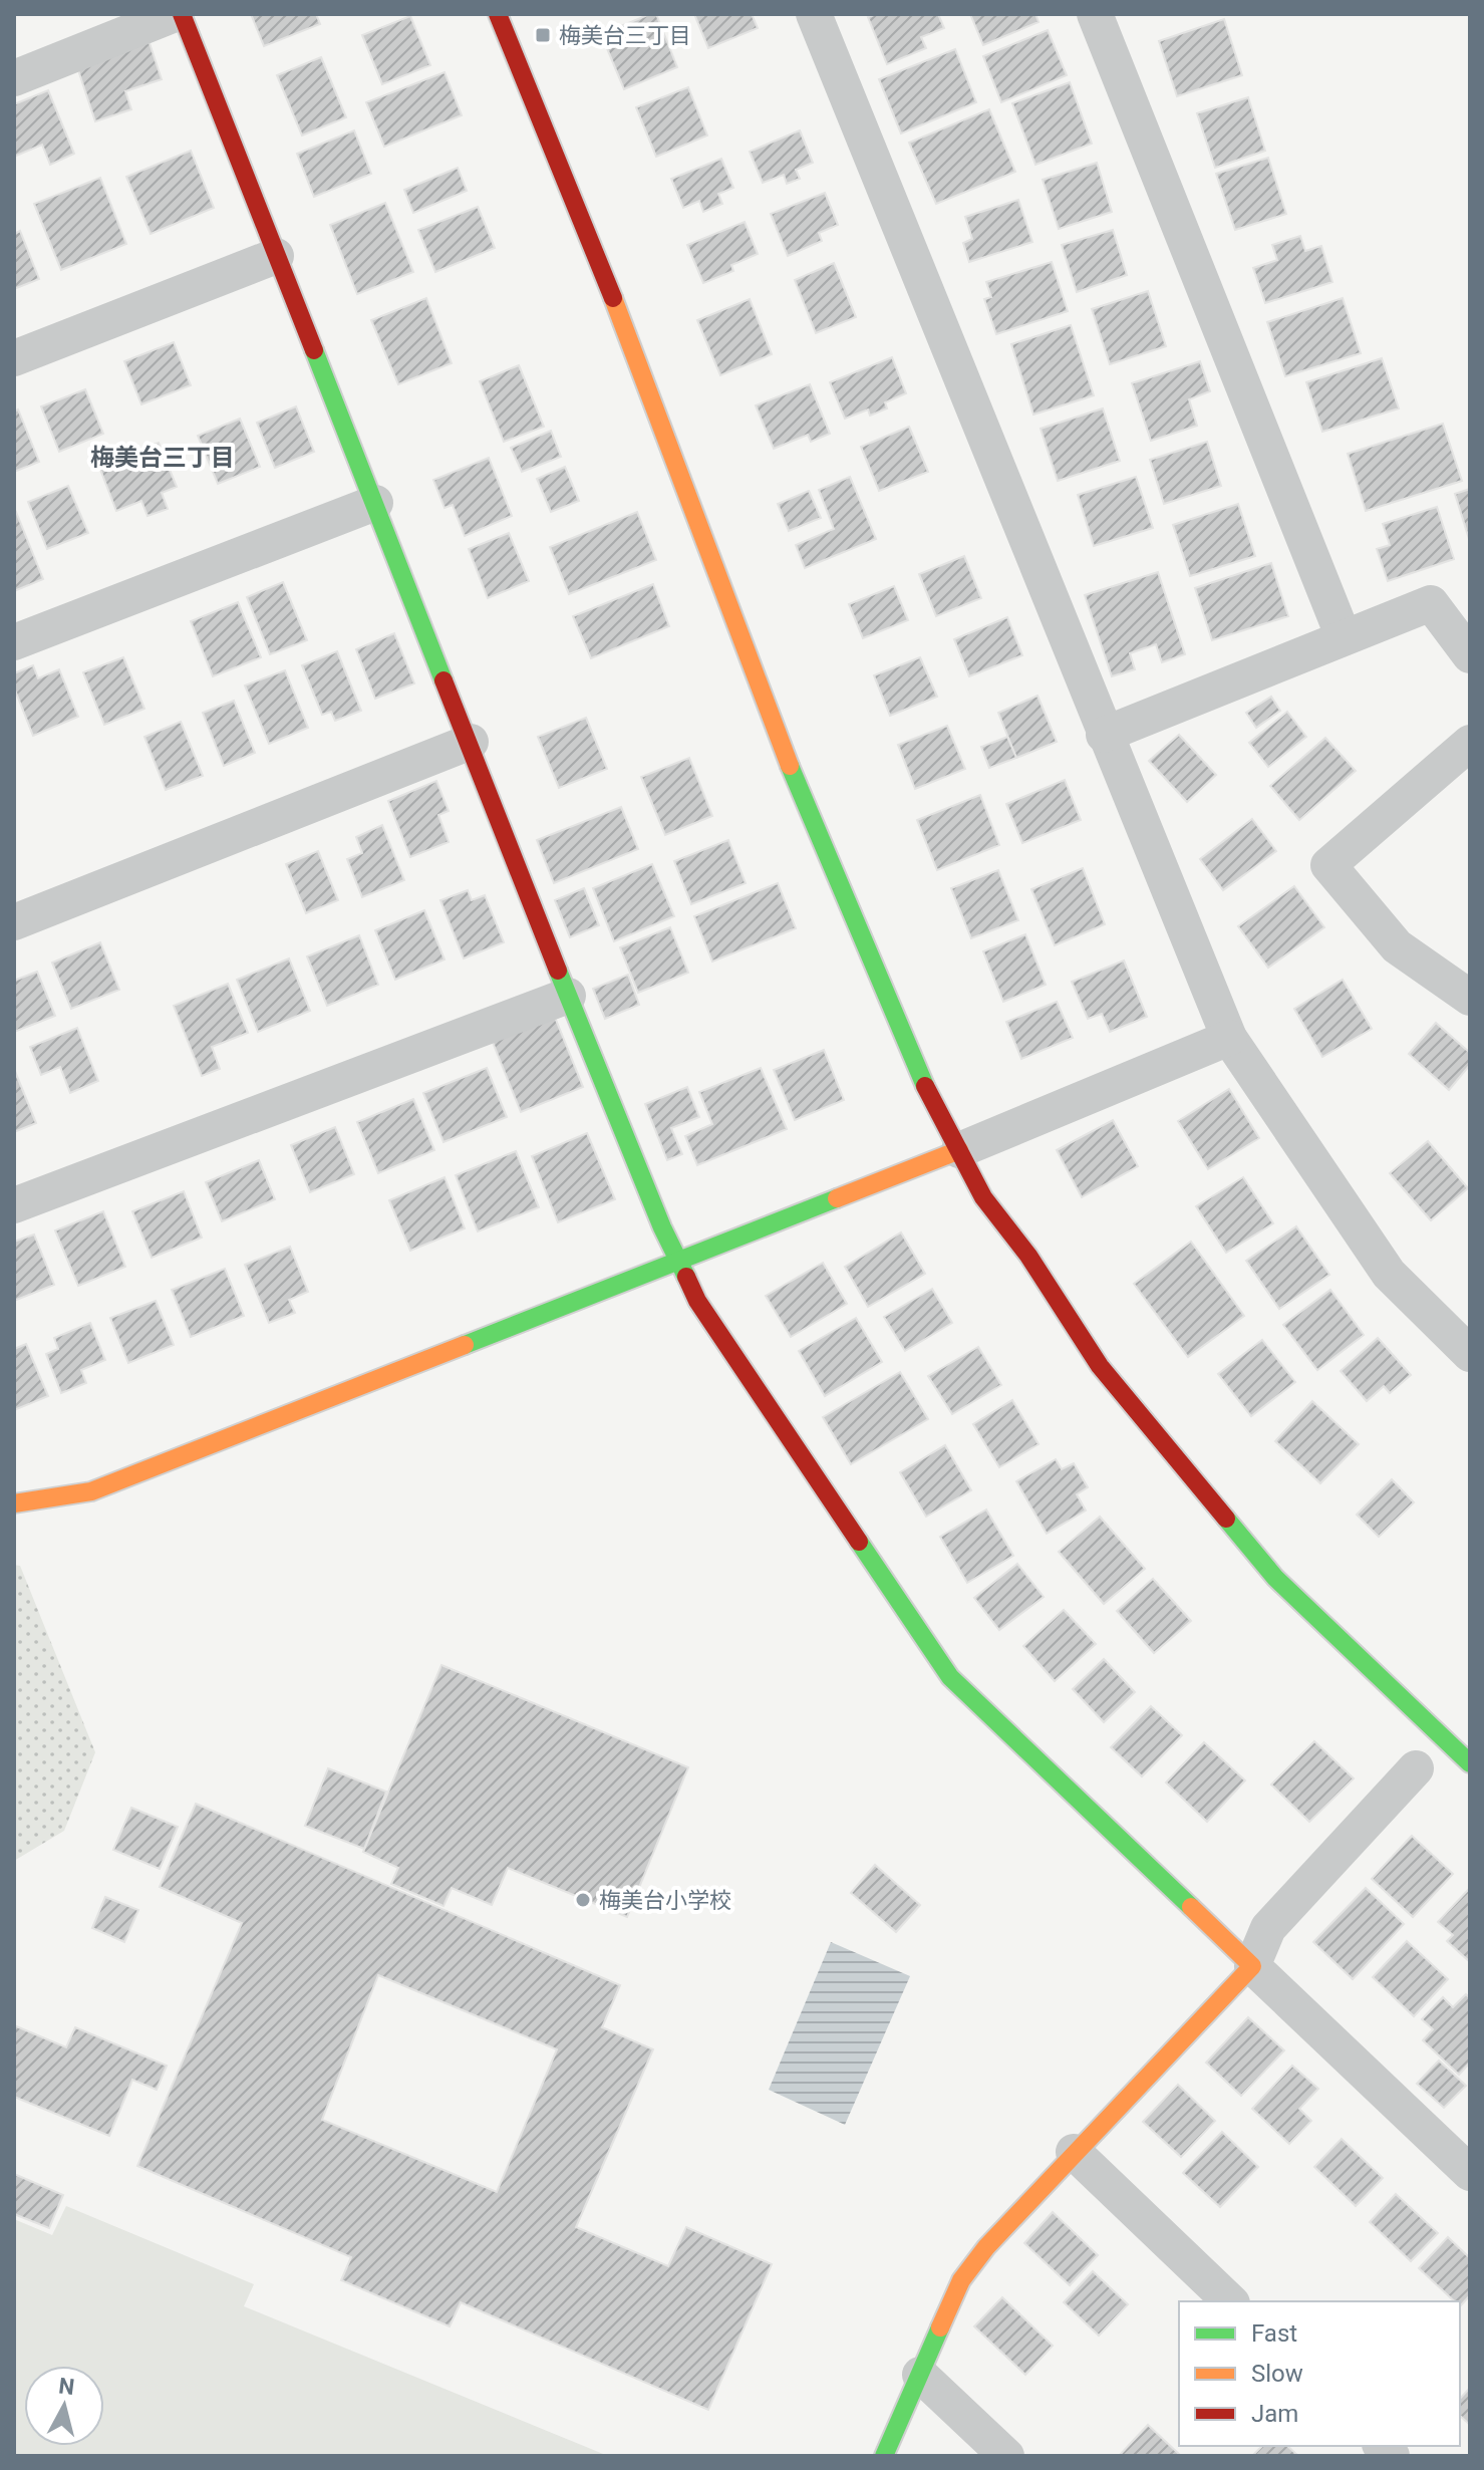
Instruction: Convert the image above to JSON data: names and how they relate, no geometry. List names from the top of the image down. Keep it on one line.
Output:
{"districts":["梅美台三丁目"],"places":{"transit":["梅美台三丁目"],"other":["梅美台小学校"]},"legend":["Fast","Slow","Jam"],"north":"top"}
